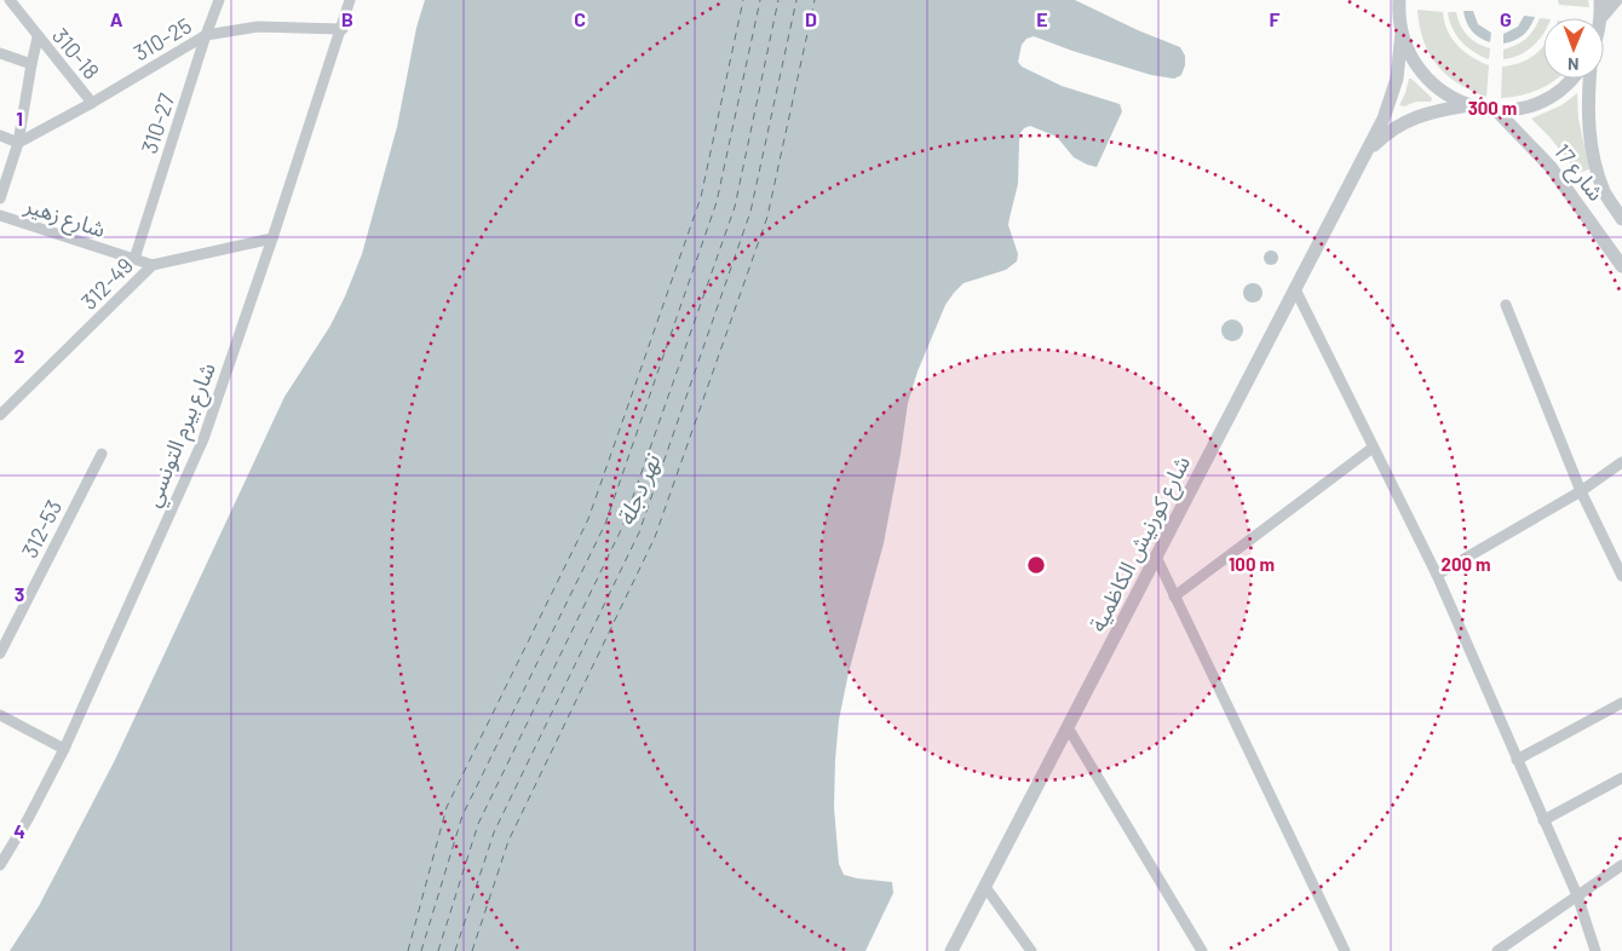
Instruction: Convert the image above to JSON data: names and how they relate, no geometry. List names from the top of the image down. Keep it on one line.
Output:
{"streets":{"street":["310-25","310-18","310-27","شارع 17","شارع زهير","312-49","شارع بيرم التونسي","312-53","شارع كورنيش الكاظمية"]},"crossings":[["310-25","310-18"],["310-25","310-27"],["310-25","شارع بيرم التونسي"],["310-27","شارع زهير"],["شارع زهير","312-49"],["312-49","شارع بيرم التونسي"]],"water":["نهر دجلة"],"north":"bottom","grid":{"columns":["A","B","C","D","E","F","G"],"rows":["1","2","3","4"]},"rings":["300 m","100 m","200 m"]}
